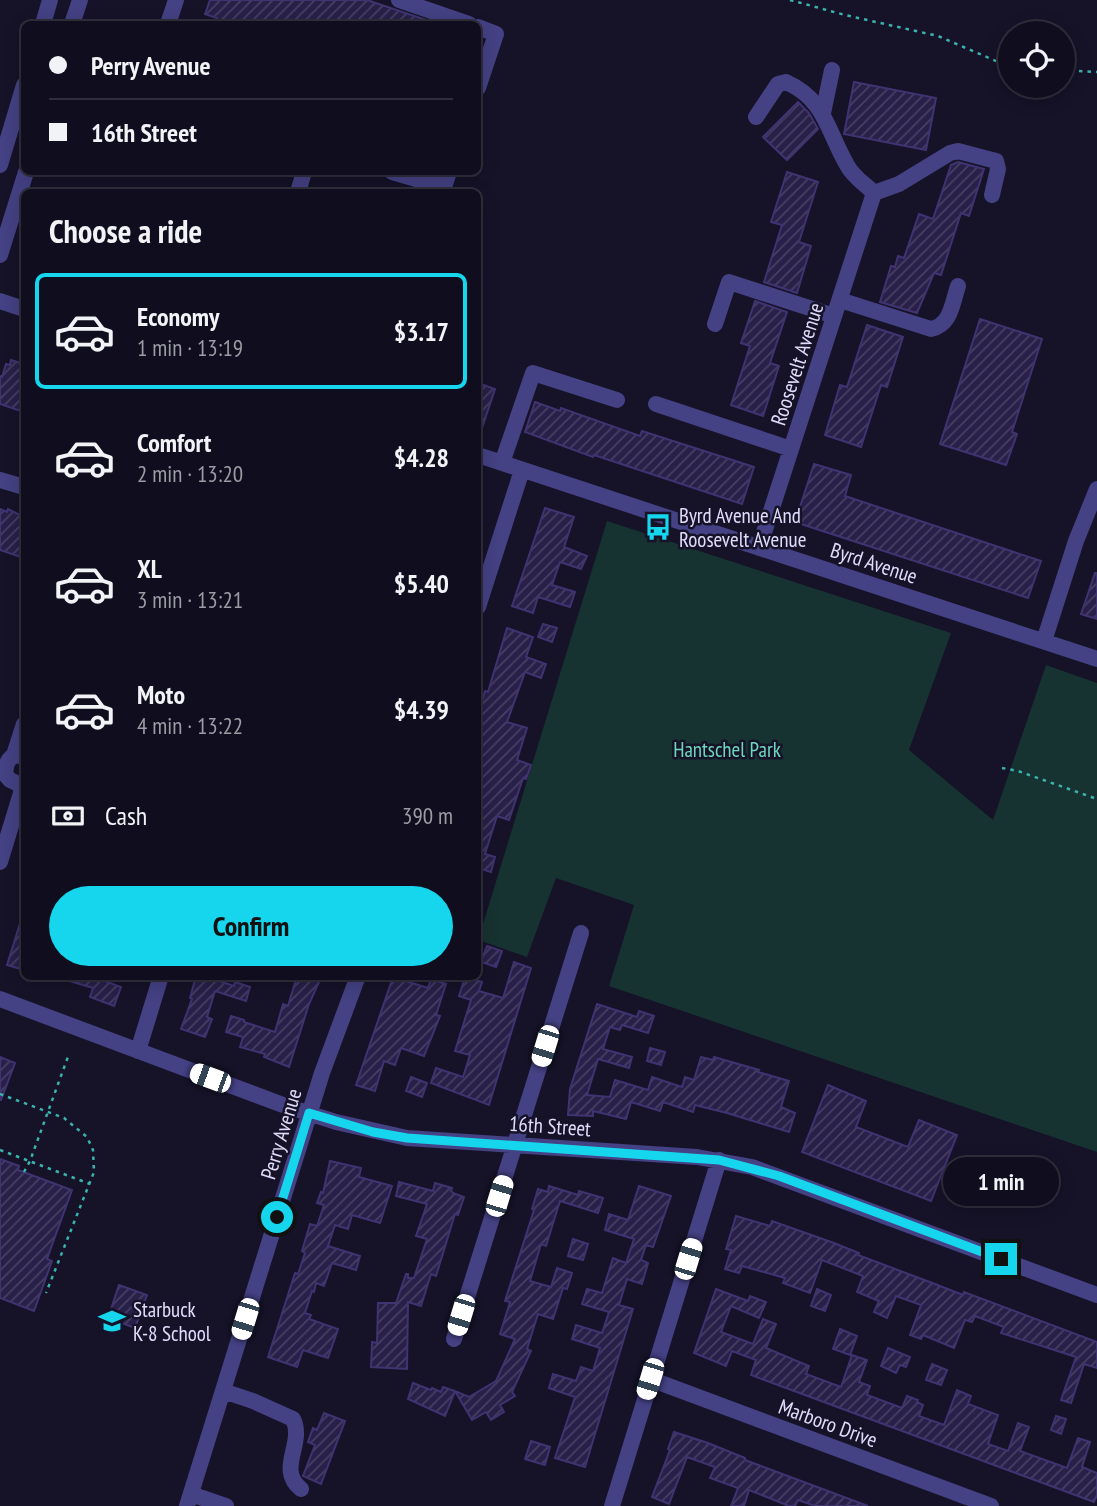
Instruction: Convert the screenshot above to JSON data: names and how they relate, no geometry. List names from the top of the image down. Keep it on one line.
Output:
{"streets":{"street":["Roosevelt Avenue","Byrd Avenue","16th Street","Perry Avenue","Marboro Drive"]},"crossings":[["Roosevelt Avenue","Byrd Avenue"],["16th Street","Perry Avenue"]],"parks":["Hantschel Park"],"places":{"bus stop":["Byrd Avenue And Roosevelt Avenue"],"school or university":["Starbuck K-8 School"]},"page":{"banner":["Perry Avenue","16th Street"],"heading":"Choose a ride","list":[{"name":"Economy","note":"1 min · 13:19","value":"$3.17"},{"name":"Comfort","note":"2 min · 13:20","value":"$4.28"},{"name":"XL","note":"3 min · 13:21","value":"$5.40"},{"name":"Moto","note":"4 min · 13:22","value":"$4.39"}],"pay":["Cash","390 m"],"buttons":"Confirm","bubble":"1 min"}}
